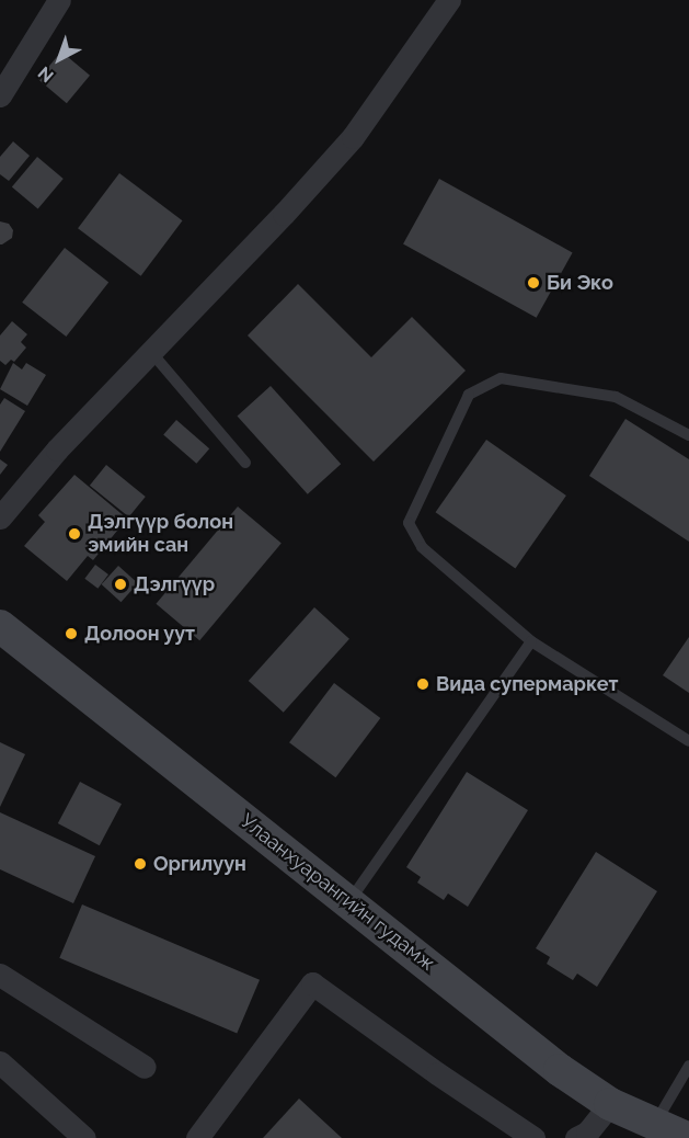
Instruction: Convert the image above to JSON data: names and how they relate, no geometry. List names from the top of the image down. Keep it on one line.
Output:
{"streets":{"main road":["Улаанхуарангийн гудамж"]},"places":["Би Эко","Дэлгүүр болон эмийн сан","Дэлгүүр","Долоон уут","Вида супермаркет","Оргилуун"],"north":"bottom left"}
